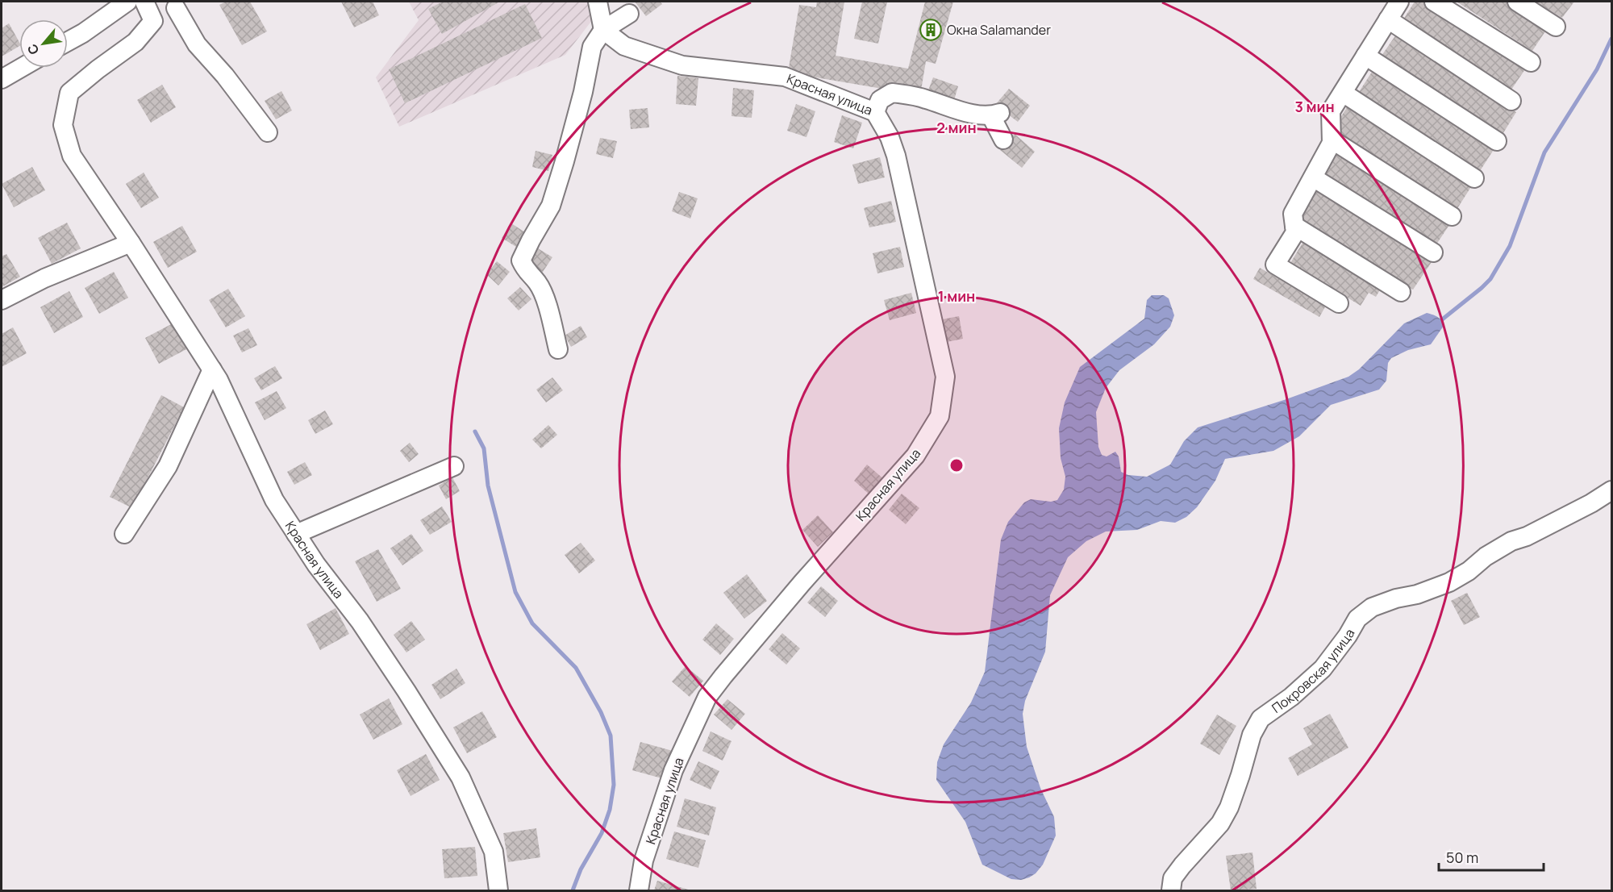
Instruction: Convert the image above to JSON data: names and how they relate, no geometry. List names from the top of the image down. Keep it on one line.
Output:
{"streets":{"street":["Красная улица","Покровская улица"]},"places":{"building":["Окна Salamander"]},"scale_bar":"50 m","north":"bottom left","rings":["3 мин","2 мин","1 мин"]}
